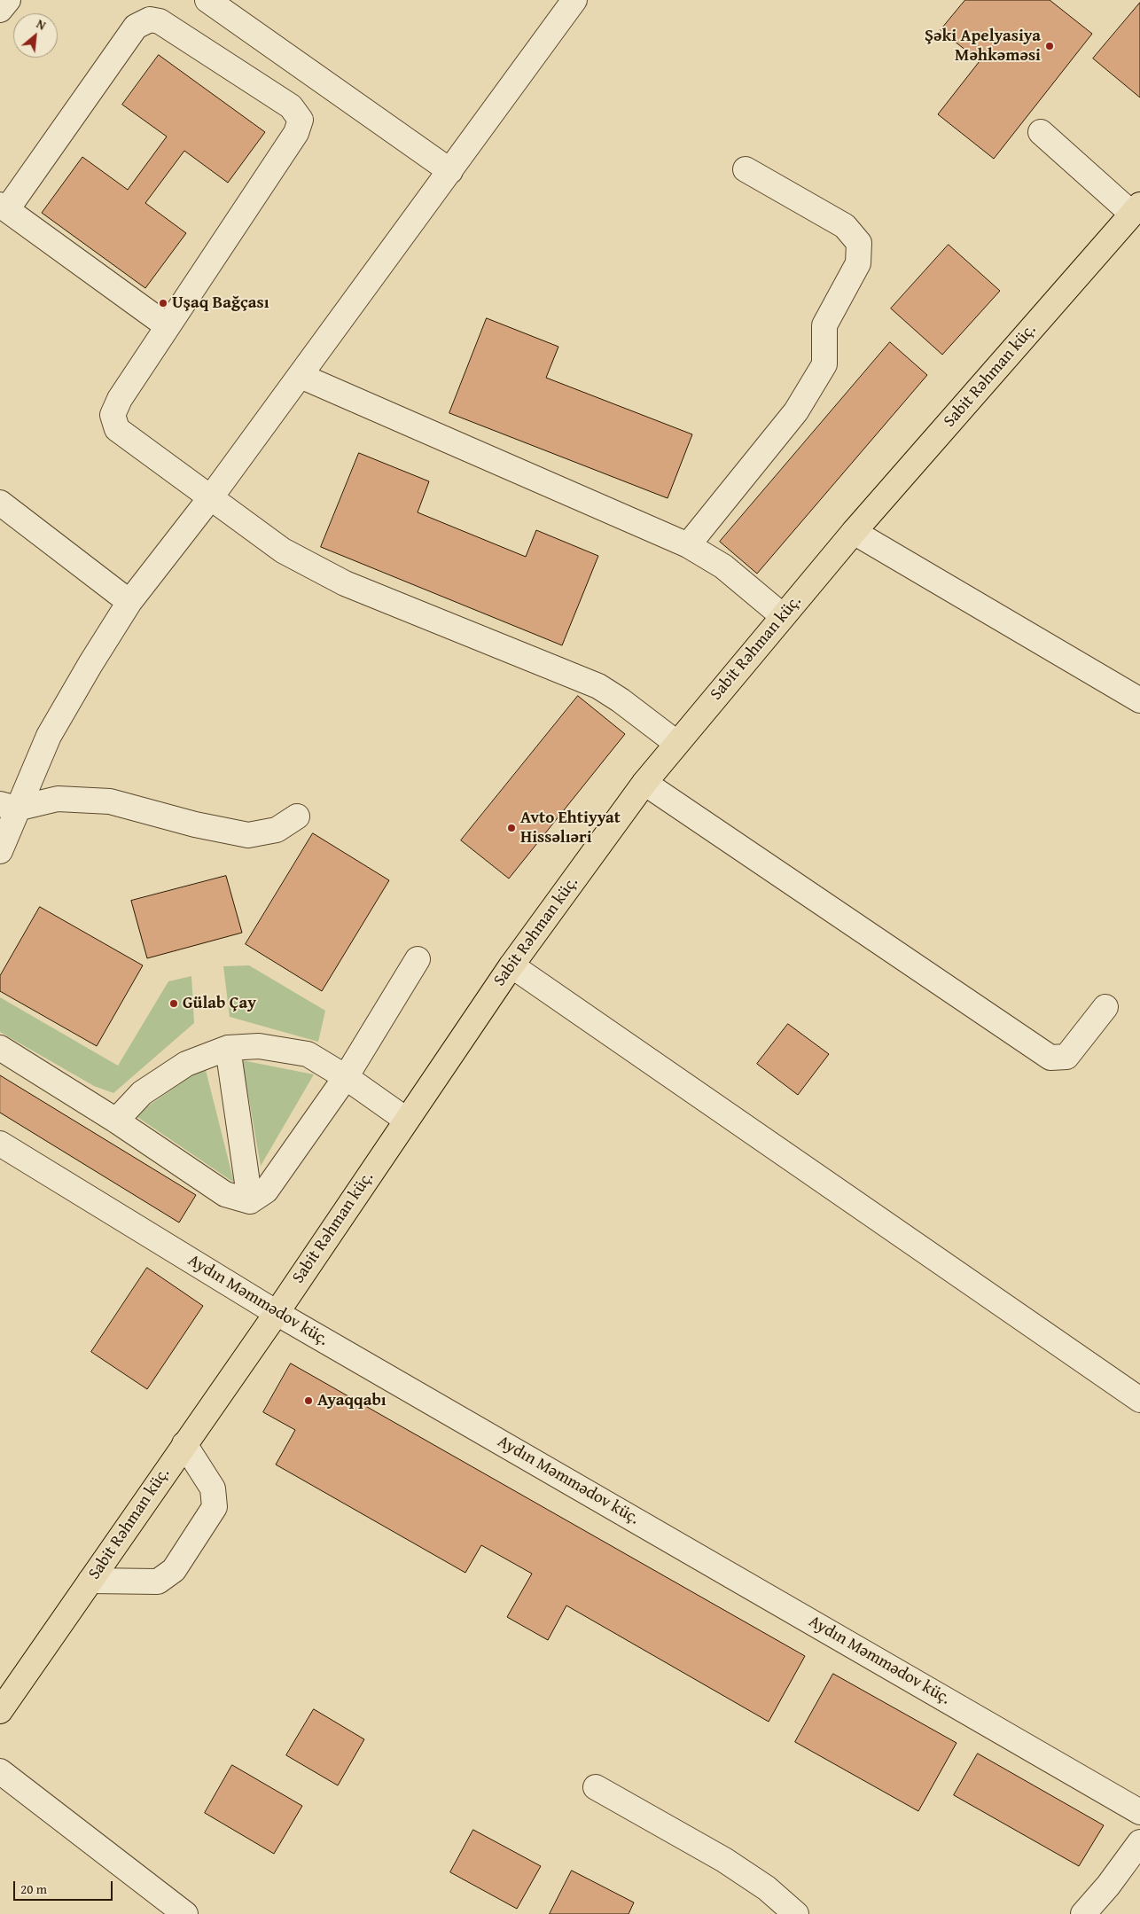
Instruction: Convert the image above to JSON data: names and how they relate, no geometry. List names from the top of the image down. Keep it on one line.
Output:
{"streets":{"main road":["Sabit Rəhman küç."],"street":["Aydın Məmmədov küç."]},"crossings":[["Sabit Rəhman küç.","Aydın Məmmədov küç."]],"places":["Şəki Apelyasiya Məhkəməsi","Uşaq Bağçası","Avto Ehtiyyat Hissəlıəri","Gülab Çay","Ayaqqabı"],"scale_bar":"20 m","north":"top right"}
